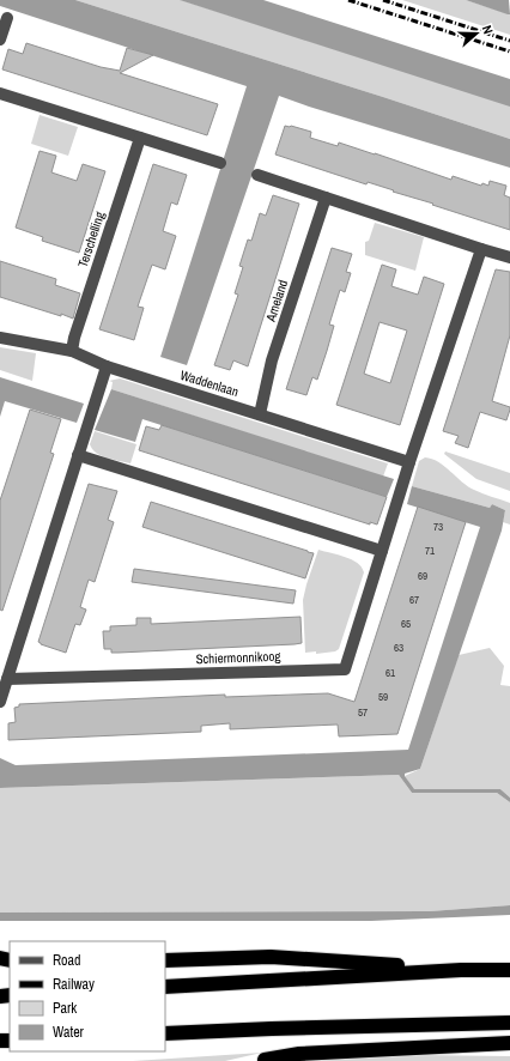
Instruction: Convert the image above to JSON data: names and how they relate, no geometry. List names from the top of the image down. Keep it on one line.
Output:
{"streets":{"street":["Terschelling","Ameland","Waddenlaan","Schiermonnikoog"]},"crossings":[["Terschelling","Waddenlaan"],["Ameland","Waddenlaan"],["Waddenlaan","Schiermonnikoog"]],"house_numbers":["73","71","69","67","65","63","61","59","57"],"legend":["Road","Railway","Park","Water"],"north":"right"}
